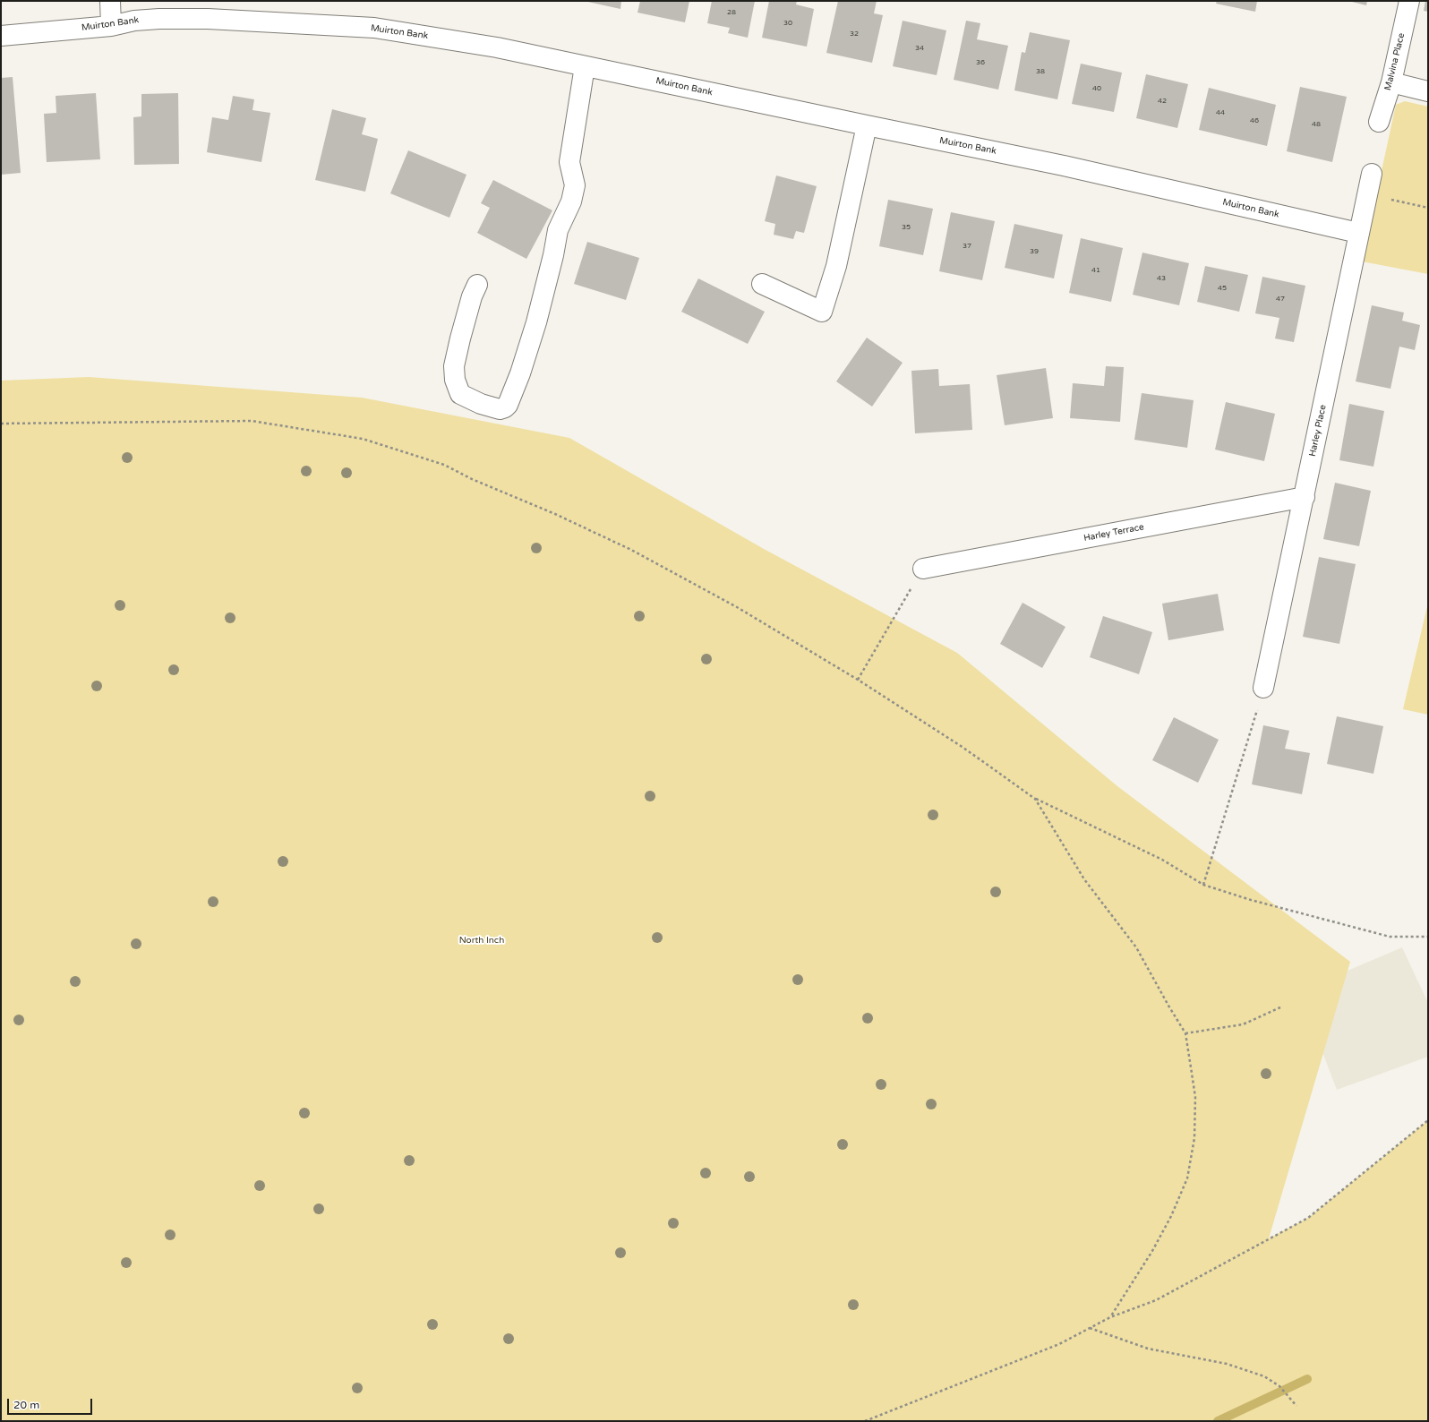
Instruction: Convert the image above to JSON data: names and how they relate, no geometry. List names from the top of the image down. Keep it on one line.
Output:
{"streets":{"street":["Muirton Bank","Malvina Place","Harley Place","Harley Terrace"]},"crossings":[["Muirton Bank","Harley Place"],["Harley Place","Harley Terrace"]],"parks":["North Inch"],"house_numbers":["28","30","32","34","36","38","40","42","44","46","48","35","37","39","41","43","45","47"],"scale_bar":"20 m"}
